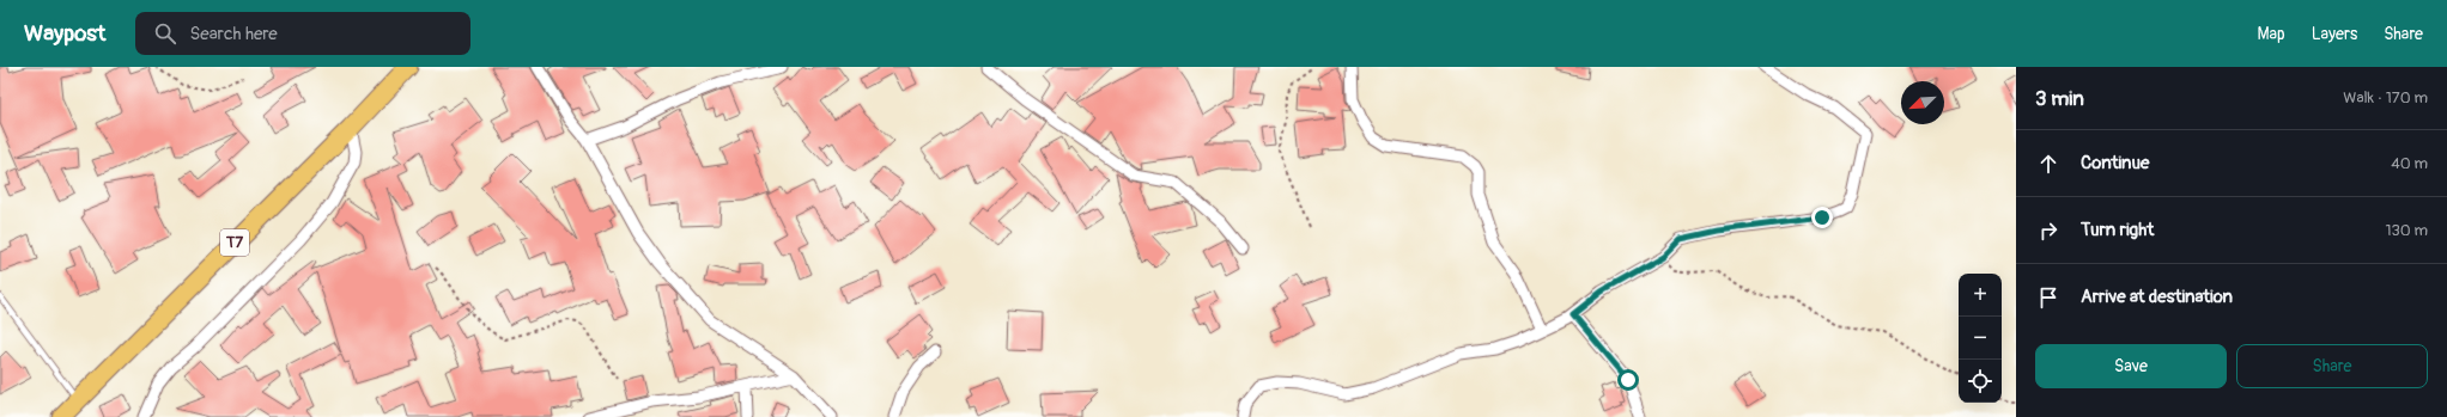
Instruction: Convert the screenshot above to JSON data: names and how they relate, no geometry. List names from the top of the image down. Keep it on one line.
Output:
{"streets":{"highway":["T7"]},"north":"bottom left","page":{"header":"Waypost","search":"Search here","nav":["Map","Layers","Share"],"heading":["3 min","Walk · 170 m"],"list":[["Continue","40 m"],["Turn right","130 m"],"Arrive at destination"],"map_buttons":["+","−"],"buttons":["Save","Share"]}}
